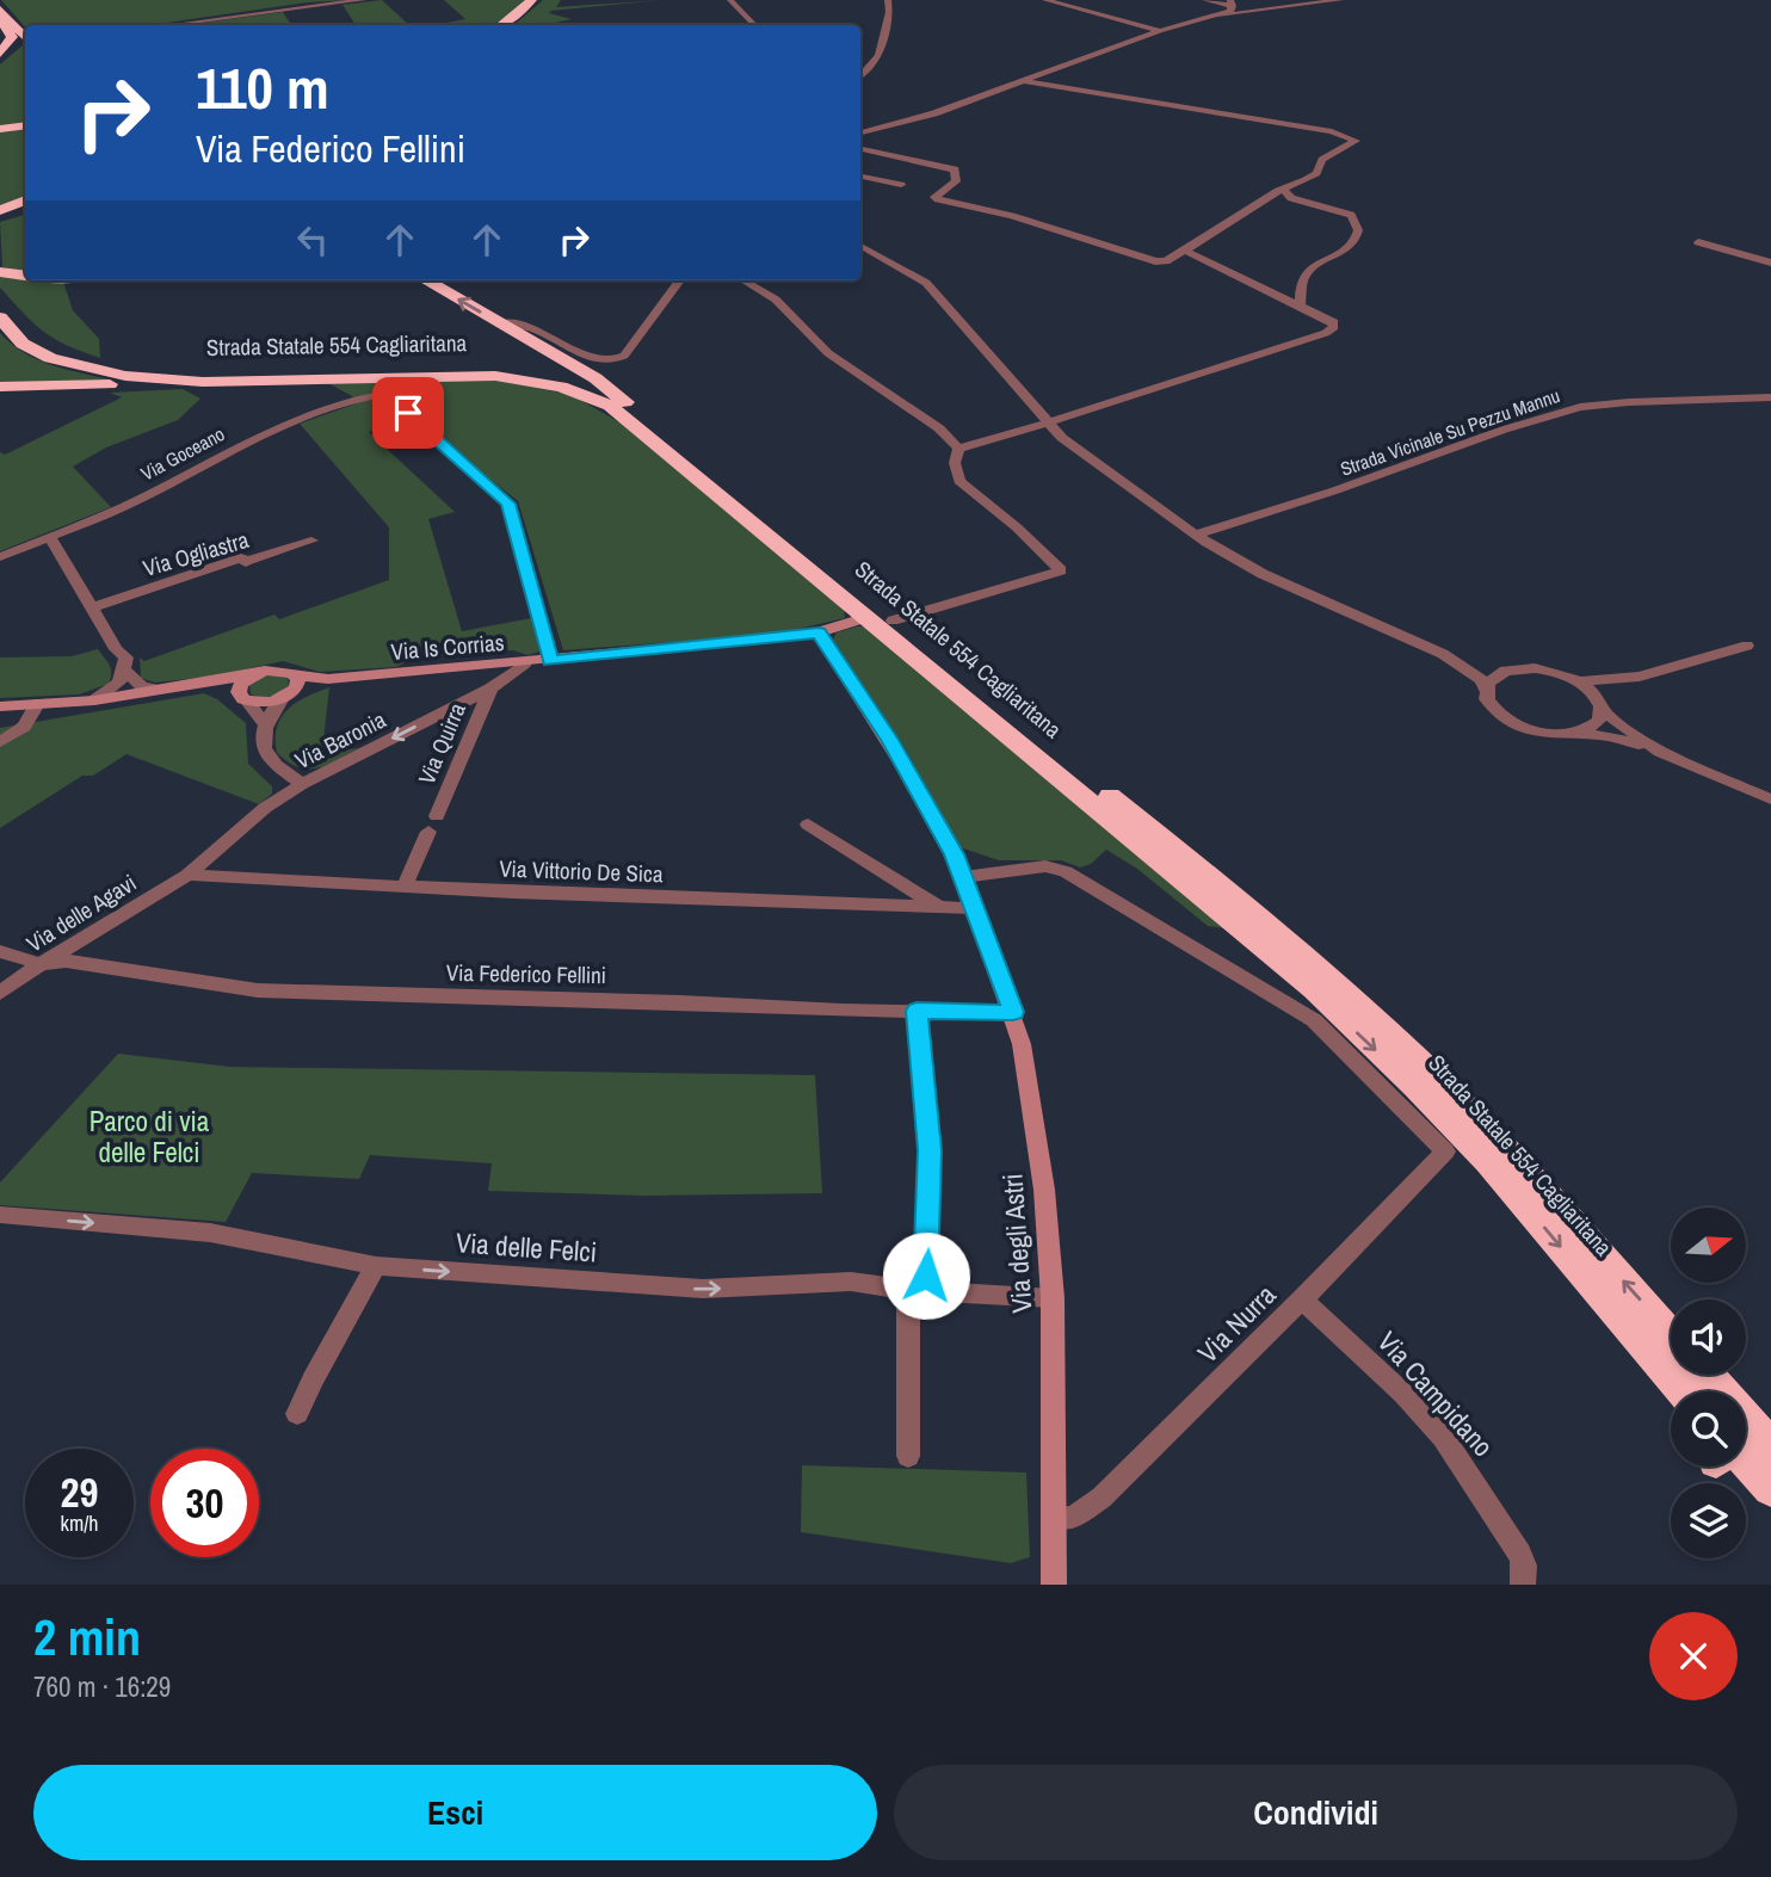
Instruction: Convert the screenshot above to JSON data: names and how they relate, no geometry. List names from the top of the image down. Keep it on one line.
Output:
{"streets":{"highway":["Strada Statale 554 Cagliaritana"],"street":["Strada Vicinale Su Pezzu Mannu","Via Goceano","Via Ogliastra","Via Is Corrias","Via Baronia","Via Quirra","Via Vittorio De Sica","Via delle Agavi","Via Federico Fellini","Via degli Astri","Via delle Felci","Via Nurra","Via Campidano"]},"crossings":[["Strada Statale 554 Cagliaritana","Via Is Corrias"],["Via Goceano","Via Is Corrias"],["Via Is Corrias","Via Baronia"],["Via Is Corrias","Via degli Astri"],["Via Baronia","Via Quirra"],["Via Baronia","Via Vittorio De Sica"],["Via Baronia","Via delle Agavi"],["Via Quirra","Via Vittorio De Sica"],["Via Vittorio De Sica","Via delle Agavi"],["Via Vittorio De Sica","Via degli Astri"],["Via delle Agavi","Via Federico Fellini"],["Via Federico Fellini","Via degli Astri"],["Via degli Astri","Via delle Felci"],["Via degli Astri","Via Nurra"],["Via Nurra","Via Campidano"]],"one_way":["Via Baronia","Via delle Felci"],"parks":["Parco di via delle Felci"],"north":"right","page":{"turn":["110 m","Via Federico Fellini"],"speed":"29 km/h","limit":"30","heading":["2 min","760 m · 16:29"],"buttons":["Esci","Condividi"]}}
